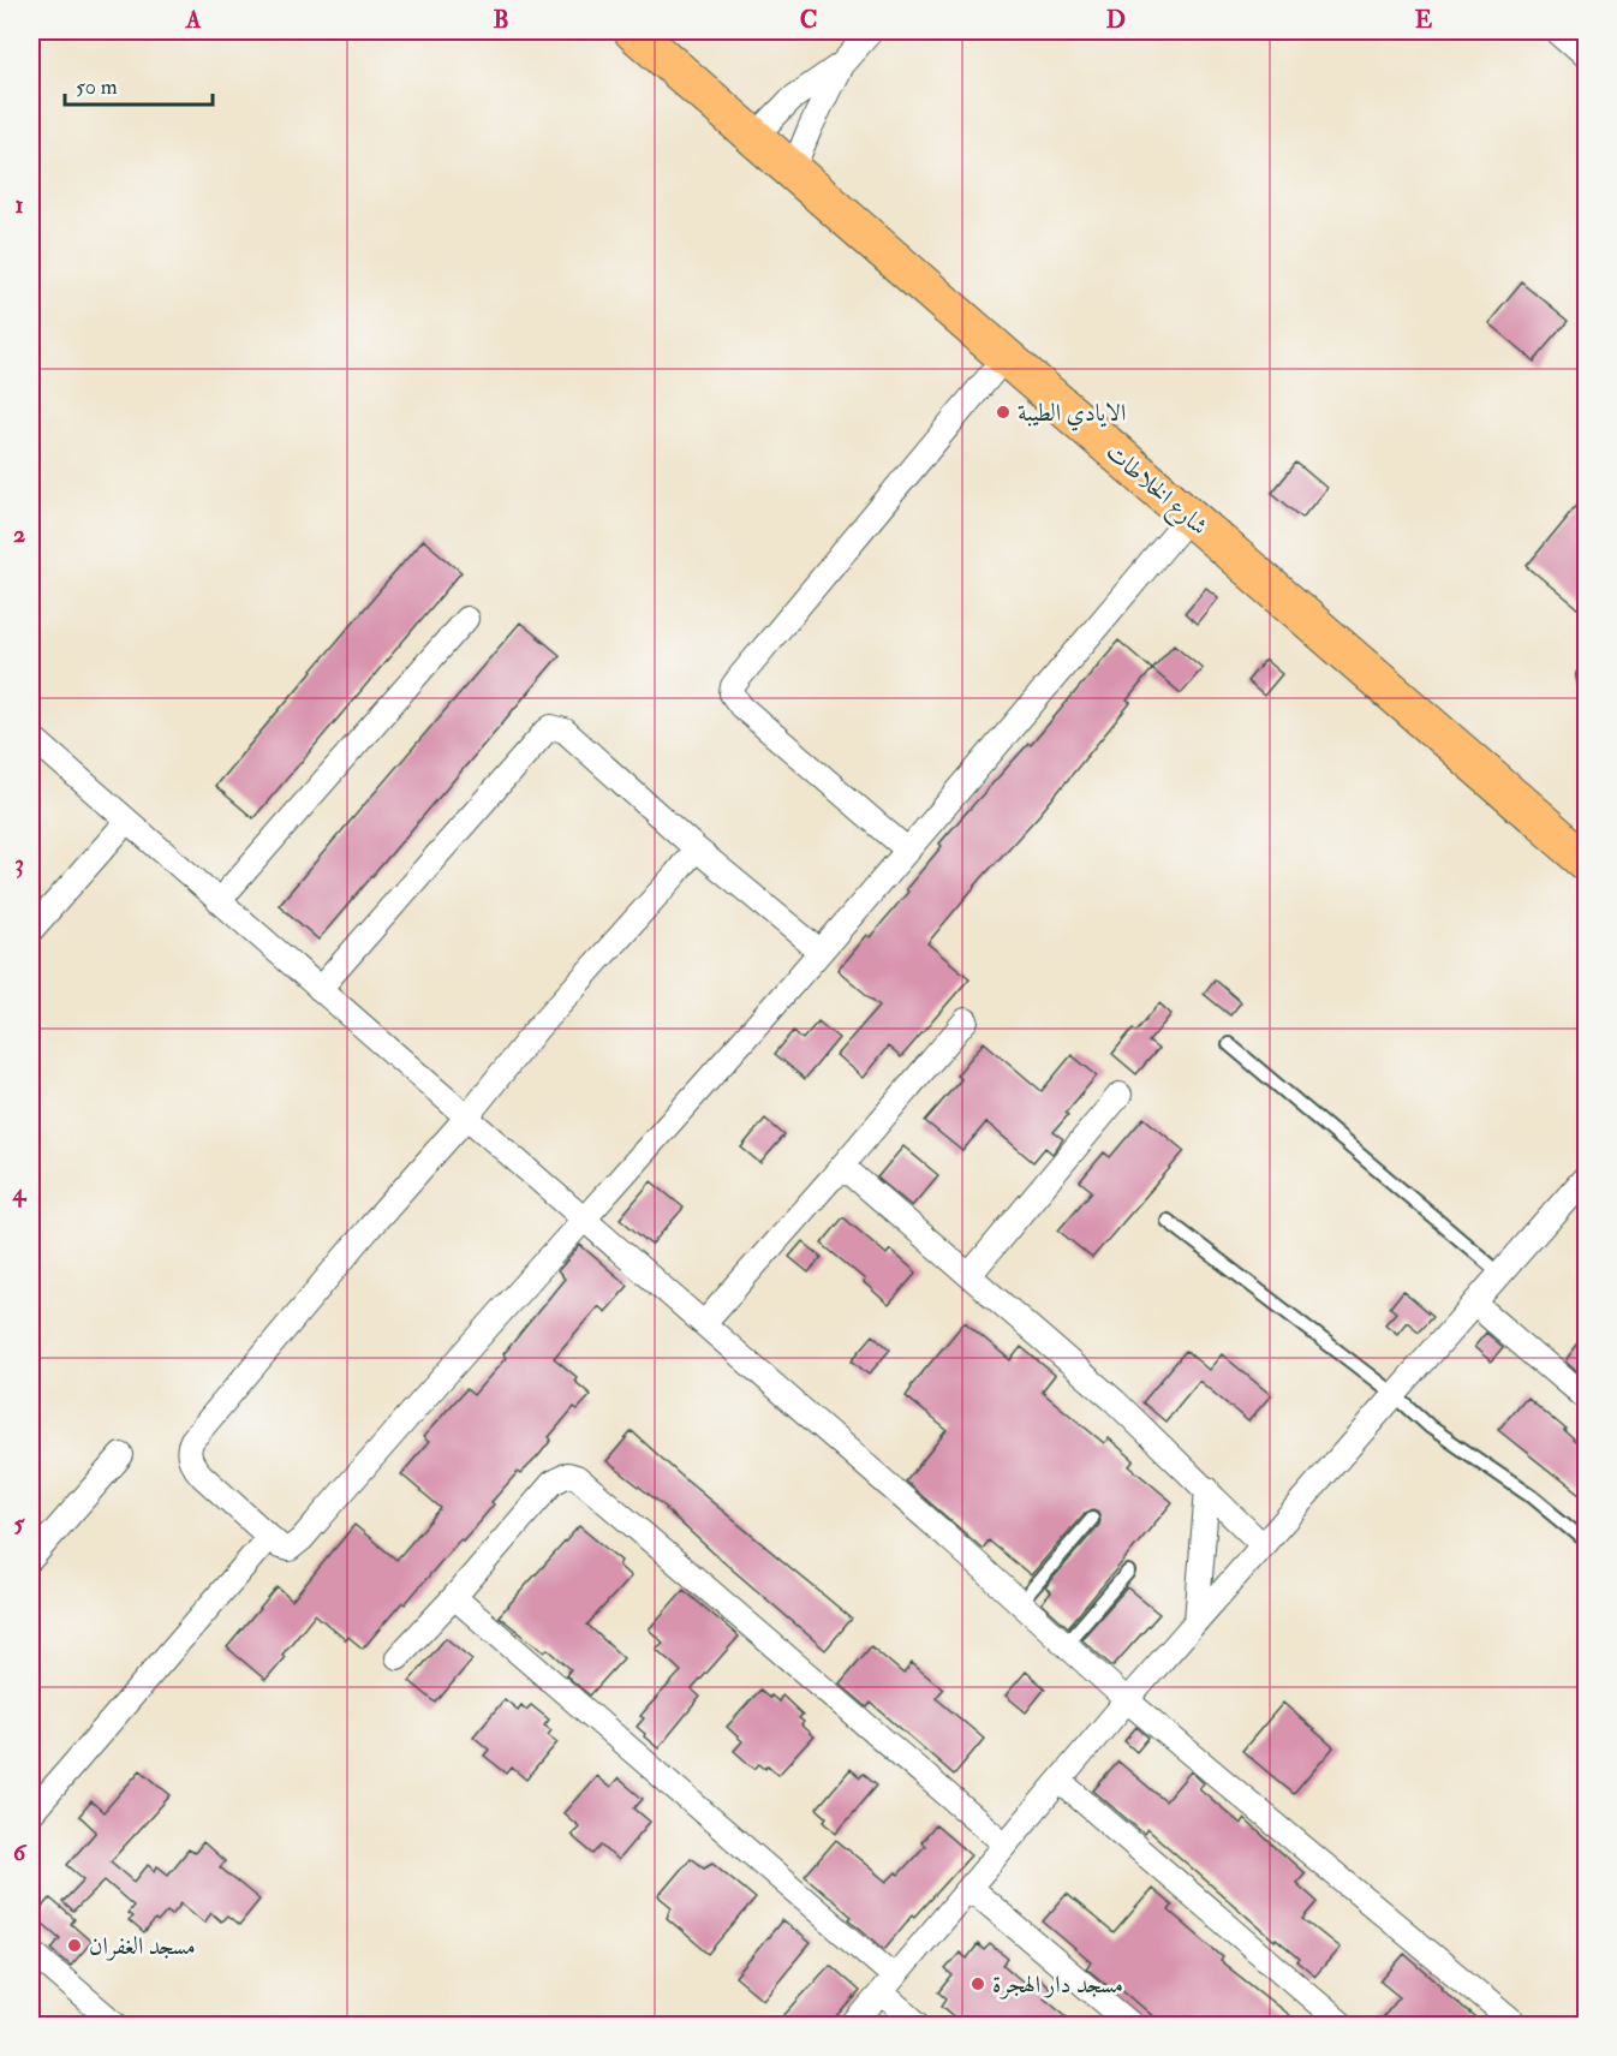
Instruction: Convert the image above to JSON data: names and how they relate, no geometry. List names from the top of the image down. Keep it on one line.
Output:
{"streets":{"main road":["شارع الخلاطات"]},"places":["الايادي الطيبة","مسجد الغفران","مسجد دار الهجرة"],"scale_bar":"50 m","grid":{"columns":["A","B","C","D","E"],"rows":["1","2","3","4","5","6"]}}
